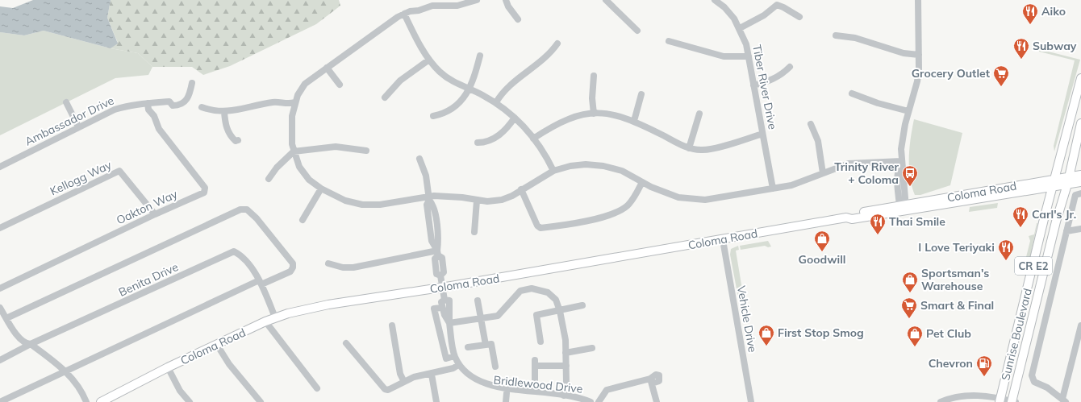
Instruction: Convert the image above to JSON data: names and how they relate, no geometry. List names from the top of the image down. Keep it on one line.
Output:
{"streets":{"main road":["Coloma Road","CR E2","Sunrise Boulevard"],"street":["Tiber River Drive","Ambassador Drive","Kellogg Way","Oakton Way","Benita Drive","Vehicle Drive","Bridlewood Drive"]},"crossings":[["Ambassador Drive","Oakton Way"],["Kellogg Way","Oakton Way"],["Coloma Road","Benita Drive"],["Coloma Road","Vehicle Drive"],["Coloma Road","Sunrise Boulevard"],["Coloma Road","Bridlewood Drive"]],"places":{"restaurant":["Aiko","Subway","Carl's Jr.","Thai Smile","I Love Teriyaki"],"supermarket":["Grocery Outlet","Smart & Final"],"bus stop":["Trinity River + Coloma"],"shop":["Goodwill","Sportsman's Warehouse","First Stop Smog","Pet Club"],"fuel station":["Chevron"]}}
